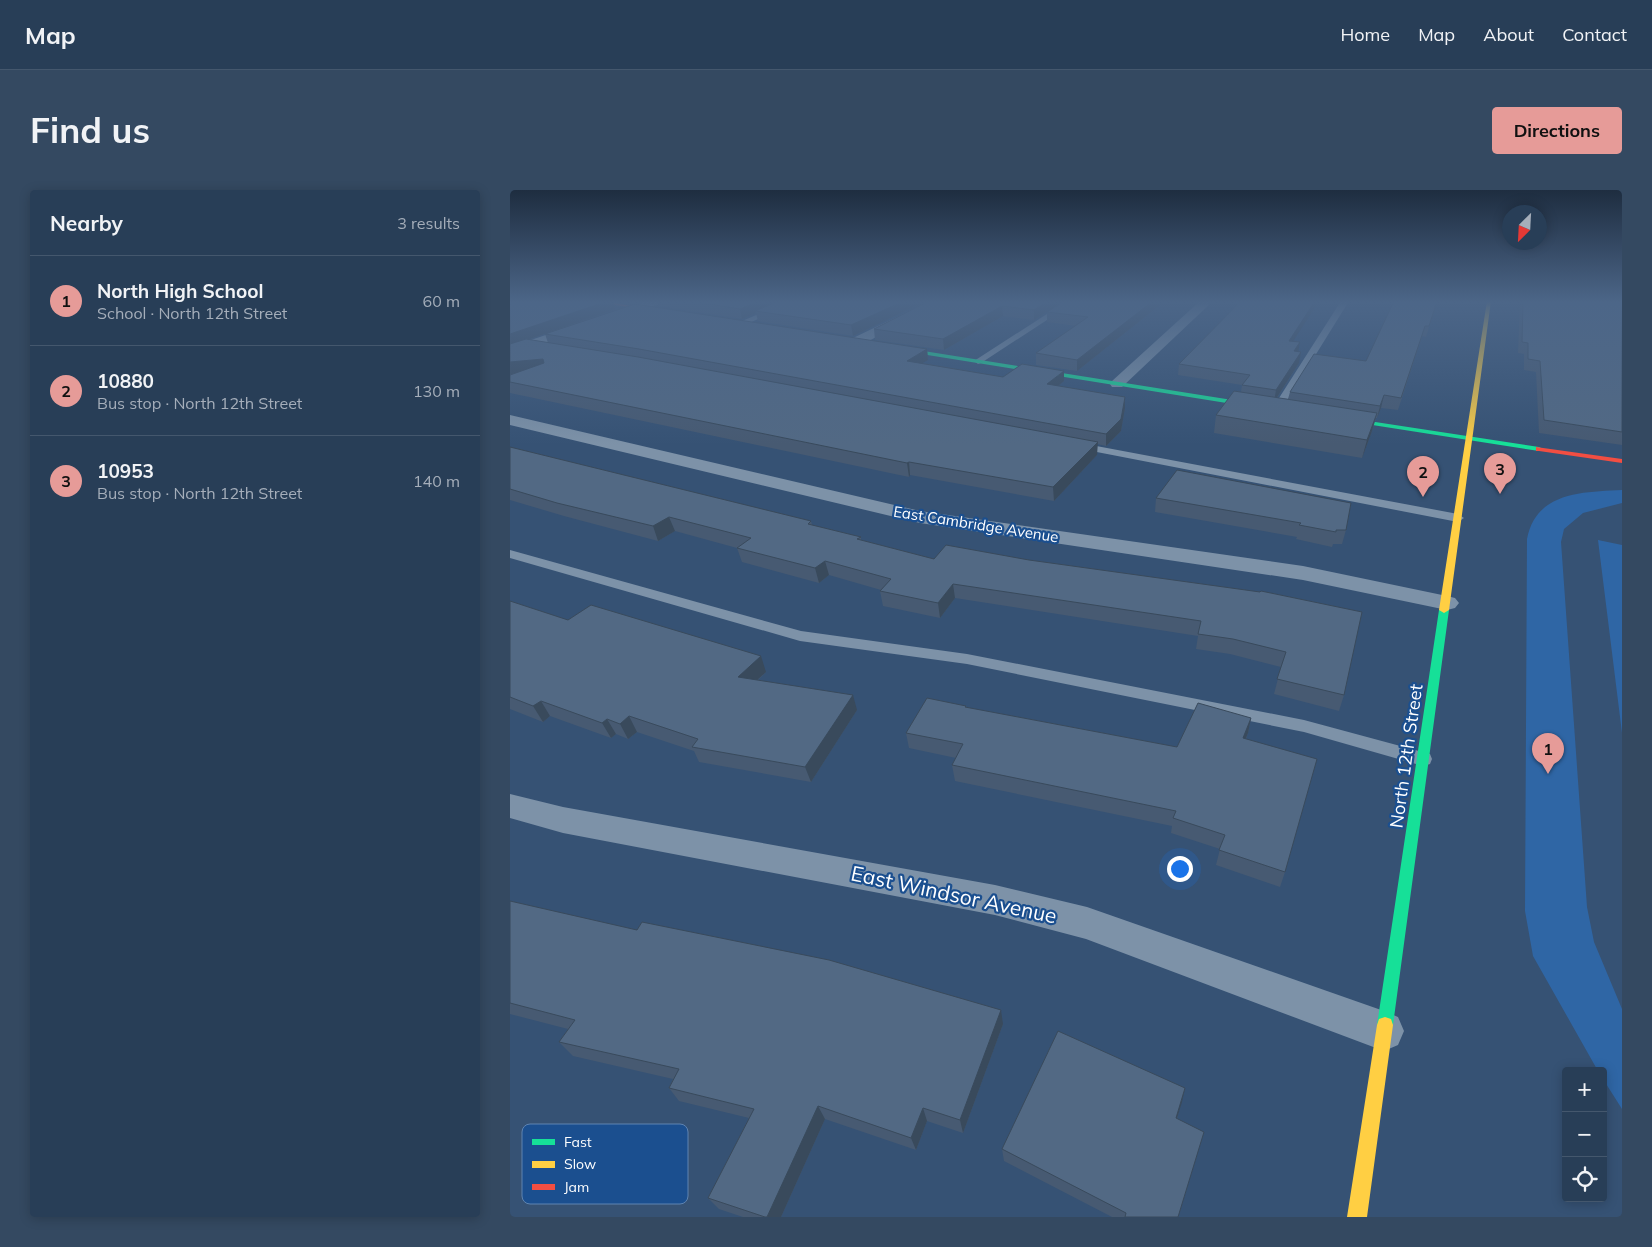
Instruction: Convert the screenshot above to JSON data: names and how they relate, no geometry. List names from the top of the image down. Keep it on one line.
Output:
{"streets":{"street":["East Cambridge Avenue","North 12th Street","East Windsor Avenue"]},"crossings":[["East Cambridge Avenue","North 12th Street"],["North 12th Street","East Windsor Avenue"]],"legend":["Fast","Slow","Jam"],"north":"bottom left","page":{"header":"Map","nav":["Home","Map","About","Contact"],"buttons":"Directions","title":"Find us","heading":["Nearby","3 results"],"list":[{"mark":"1","name":"North High School","note":"School · North 12th Street","value":"60 m"},{"mark":"2","name":"10880","note":"Bus stop · North 12th Street","value":"130 m"},{"mark":"3","name":"10953","note":"Bus stop · North 12th Street","value":"140 m"}],"pins":["3","2","1"],"map_buttons":["+","−"]}}
